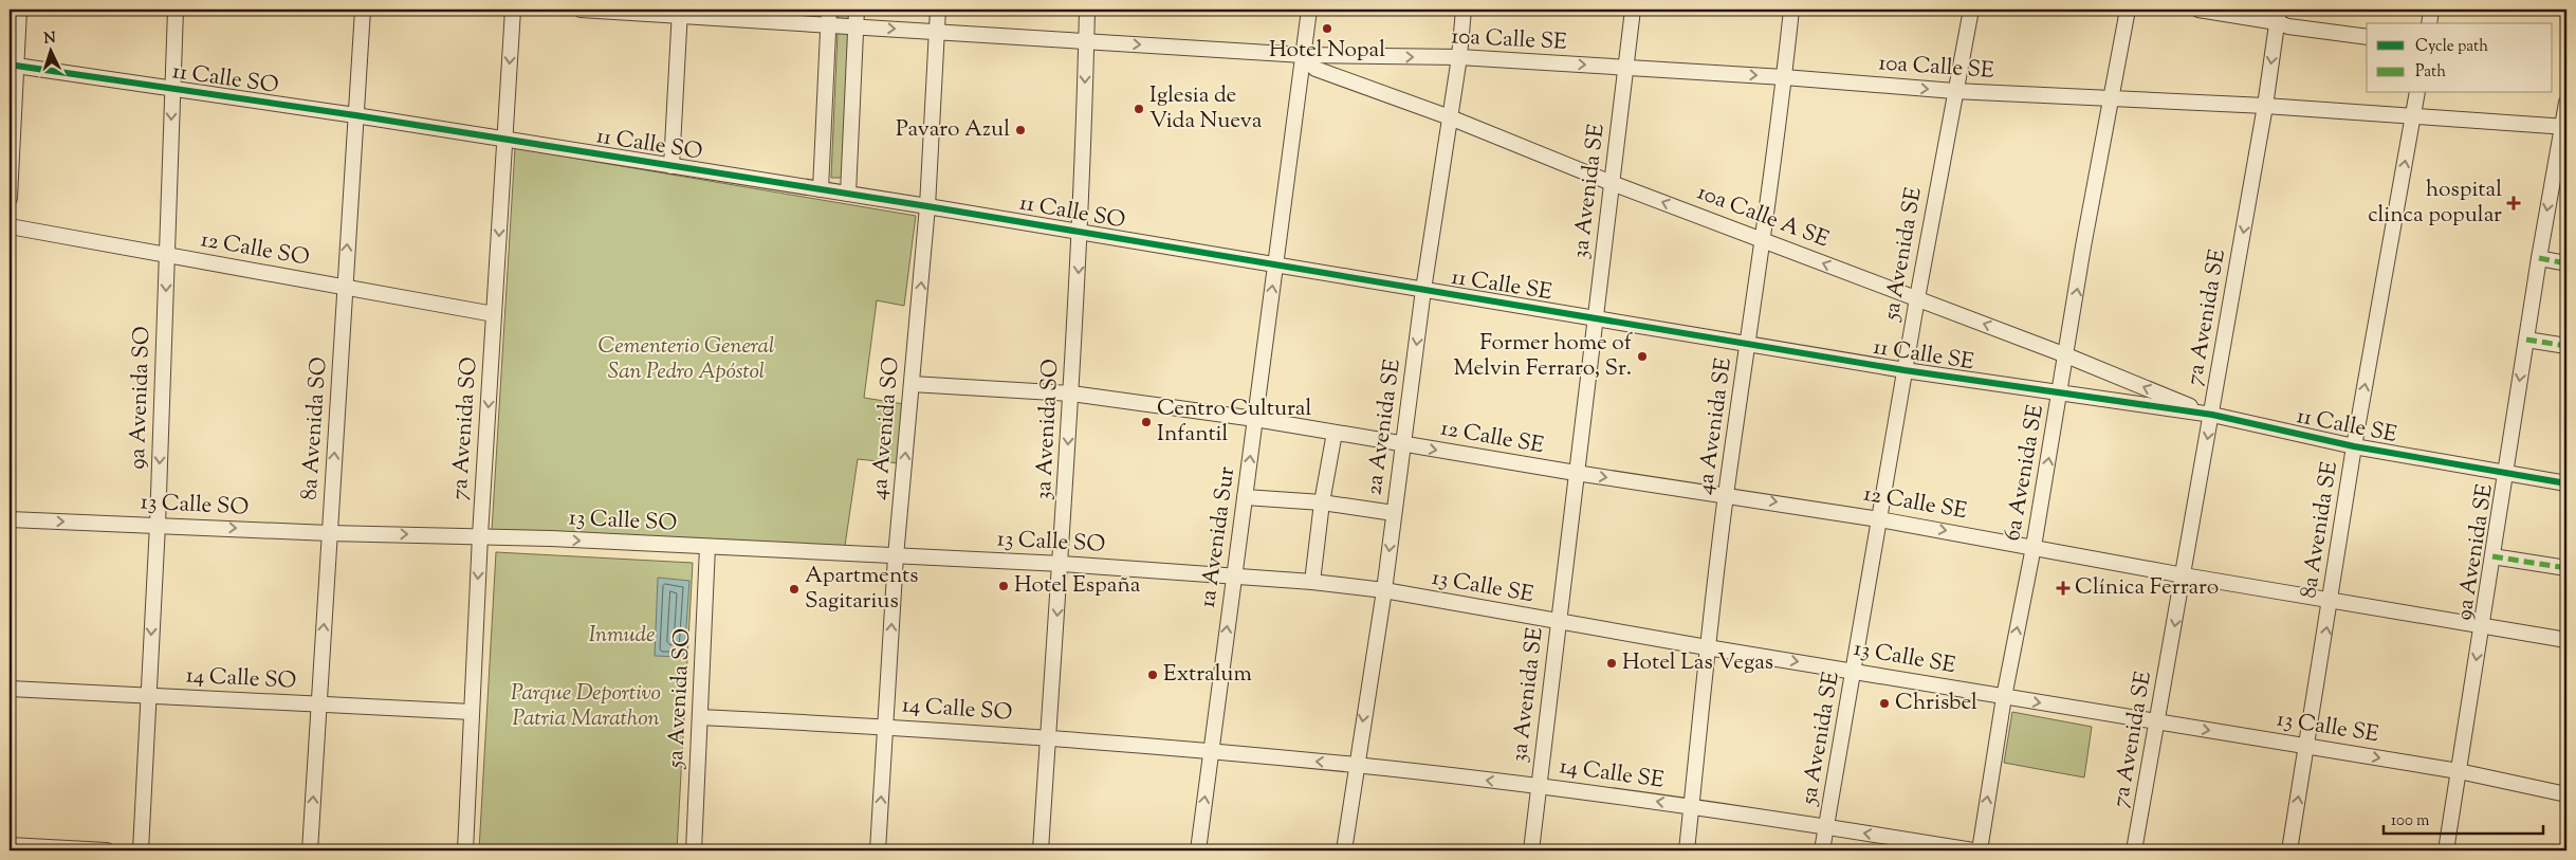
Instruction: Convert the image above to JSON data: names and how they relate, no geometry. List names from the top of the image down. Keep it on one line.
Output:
{"streets":{"street":["10a Calle SE","11 Calle SO","3a Avenida SE","10a Calle A SE","12 Calle SO","5a Avenida SE","11 Calle SE","7a Avenida SE","9a Avenida SO","4a Avenida SE","2a Avenida SE","8a Avenida SO","7a Avenida SO","4a Avenida SO","3a Avenida SO","12 Calle SE","6a Avenida SE","13 Calle SO","8a Avenida SE","1a Avenida Sur","9a Avenida SE","13 Calle SE","14 Calle SO","5a Avenida SO","14 Calle SE"]},"crossings":[["10a Calle SE","3a Avenida SE"],["10a Calle SE","10a Calle A SE"],["10a Calle SE","5a Avenida SE"],["10a Calle SE","7a Avenida SE"],["10a Calle SE","4a Avenida SE"],["10a Calle SE","2a Avenida SE"],["10a Calle SE","4a Avenida SO"],["10a Calle SE","3a Avenida SO"],["10a Calle SE","6a Avenida SE"],["10a Calle SE","8a Avenida SE"],["10a Calle SE","1a Avenida Sur"],["10a Calle SE","9a Avenida SE"],["11 Calle SO","11 Calle SE"],["11 Calle SO","9a Avenida SO"],["11 Calle SO","8a Avenida SO"],["11 Calle SO","7a Avenida SO"],["11 Calle SO","4a Avenida SO"],["11 Calle SO","3a Avenida SO"],["11 Calle SO","1a Avenida Sur"],["3a Avenida SE","10a Calle A SE"],["3a Avenida SE","11 Calle SE"],["3a Avenida SE","12 Calle SE"],["3a Avenida SE","13 Calle SE"],["3a Avenida SE","14 Calle SE"],["10a Calle A SE","5a Avenida SE"],["10a Calle A SE","11 Calle SE"],["10a Calle A SE","7a Avenida SE"],["10a Calle A SE","4a Avenida SE"],["10a Calle A SE","2a Avenida SE"],["10a Calle A SE","6a Avenida SE"],["10a Calle A SE","1a Avenida Sur"],["12 Calle SO","9a Avenida SO"],["12 Calle SO","8a Avenida SO"],["12 Calle SO","7a Avenida SO"],["5a Avenida SE","11 Calle SE"],["5a Avenida SE","12 Calle SE"],["5a Avenida SE","13 Calle SE"],["5a Avenida SE","14 Calle SE"],["11 Calle SE","7a Avenida SE"],["11 Calle SE","4a Avenida SE"],["11 Calle SE","2a Avenida SE"],["11 Calle SE","6a Avenida SE"],["11 Calle SE","8a Avenida SE"],["11 Calle SE","1a Avenida Sur"],["11 Calle SE","9a Avenida SE"],["7a Avenida SE","12 Calle SE"],["7a Avenida SE","13 Calle SE"],["9a Avenida SO","13 Calle SO"],["9a Avenida SO","14 Calle SO"],["4a Avenida SE","12 Calle SE"],["4a Avenida SE","13 Calle SE"],["4a Avenida SE","14 Calle SE"],["2a Avenida SE","12 Calle SE"],["2a Avenida SE","13 Calle SE"],["2a Avenida SE","14 Calle SE"],["8a Avenida SO","13 Calle SO"],["8a Avenida SO","14 Calle SO"],["7a Avenida SO","13 Calle SO"],["7a Avenida SO","14 Calle SO"],["4a Avenida SO","13 Calle SO"],["4a Avenida SO","14 Calle SO"],["3a Avenida SO","13 Calle SO"],["3a Avenida SO","14 Calle SO"],["12 Calle SE","6a Avenida SE"],["12 Calle SE","8a Avenida SE"],["12 Calle SE","1a Avenida Sur"],["12 Calle SE","9a Avenida SE"],["6a Avenida SE","13 Calle SE"],["13 Calle SO","1a Avenida Sur"],["13 Calle SO","13 Calle SE"],["13 Calle SO","5a Avenida SO"],["8a Avenida SE","13 Calle SE"],["1a Avenida Sur","13 Calle SE"],["1a Avenida Sur","14 Calle SO"],["1a Avenida Sur","14 Calle SE"],["9a Avenida SE","13 Calle SE"],["14 Calle SO","5a Avenida SO"],["14 Calle SO","14 Calle SE"]],"one_way":["10a Calle SE","10a Calle A SE","7a Avenida SE","9a Avenida SO","2a Avenida SE","8a Avenida SO","7a Avenida SO","4a Avenida SO","3a Avenida SO","12 Calle SE","6a Avenida SE","13 Calle SO","8a Avenida SE","1a Avenida Sur","9a Avenida SE","13 Calle SE","14 Calle SE"],"parks":["Cementerio General San Pedro Apóstol","Inmude","Parque Deportivo Patria Marathon"],"places":{"other":["Hotel Nopal","Iglesia de Vida Nueva","Pavaro Azul","Former home of Melvin Ferraro, Sr.","Centro Cultural Infantil","Hotel España","Apartments Sagitarius","Hotel Las Vegas","Extralum","Chrisbel"],"health":["hospital clinca popular","Clínica Ferraro"]},"legend":["Cycle path","Path"],"scale_bar":"100 m","north":"top"}
